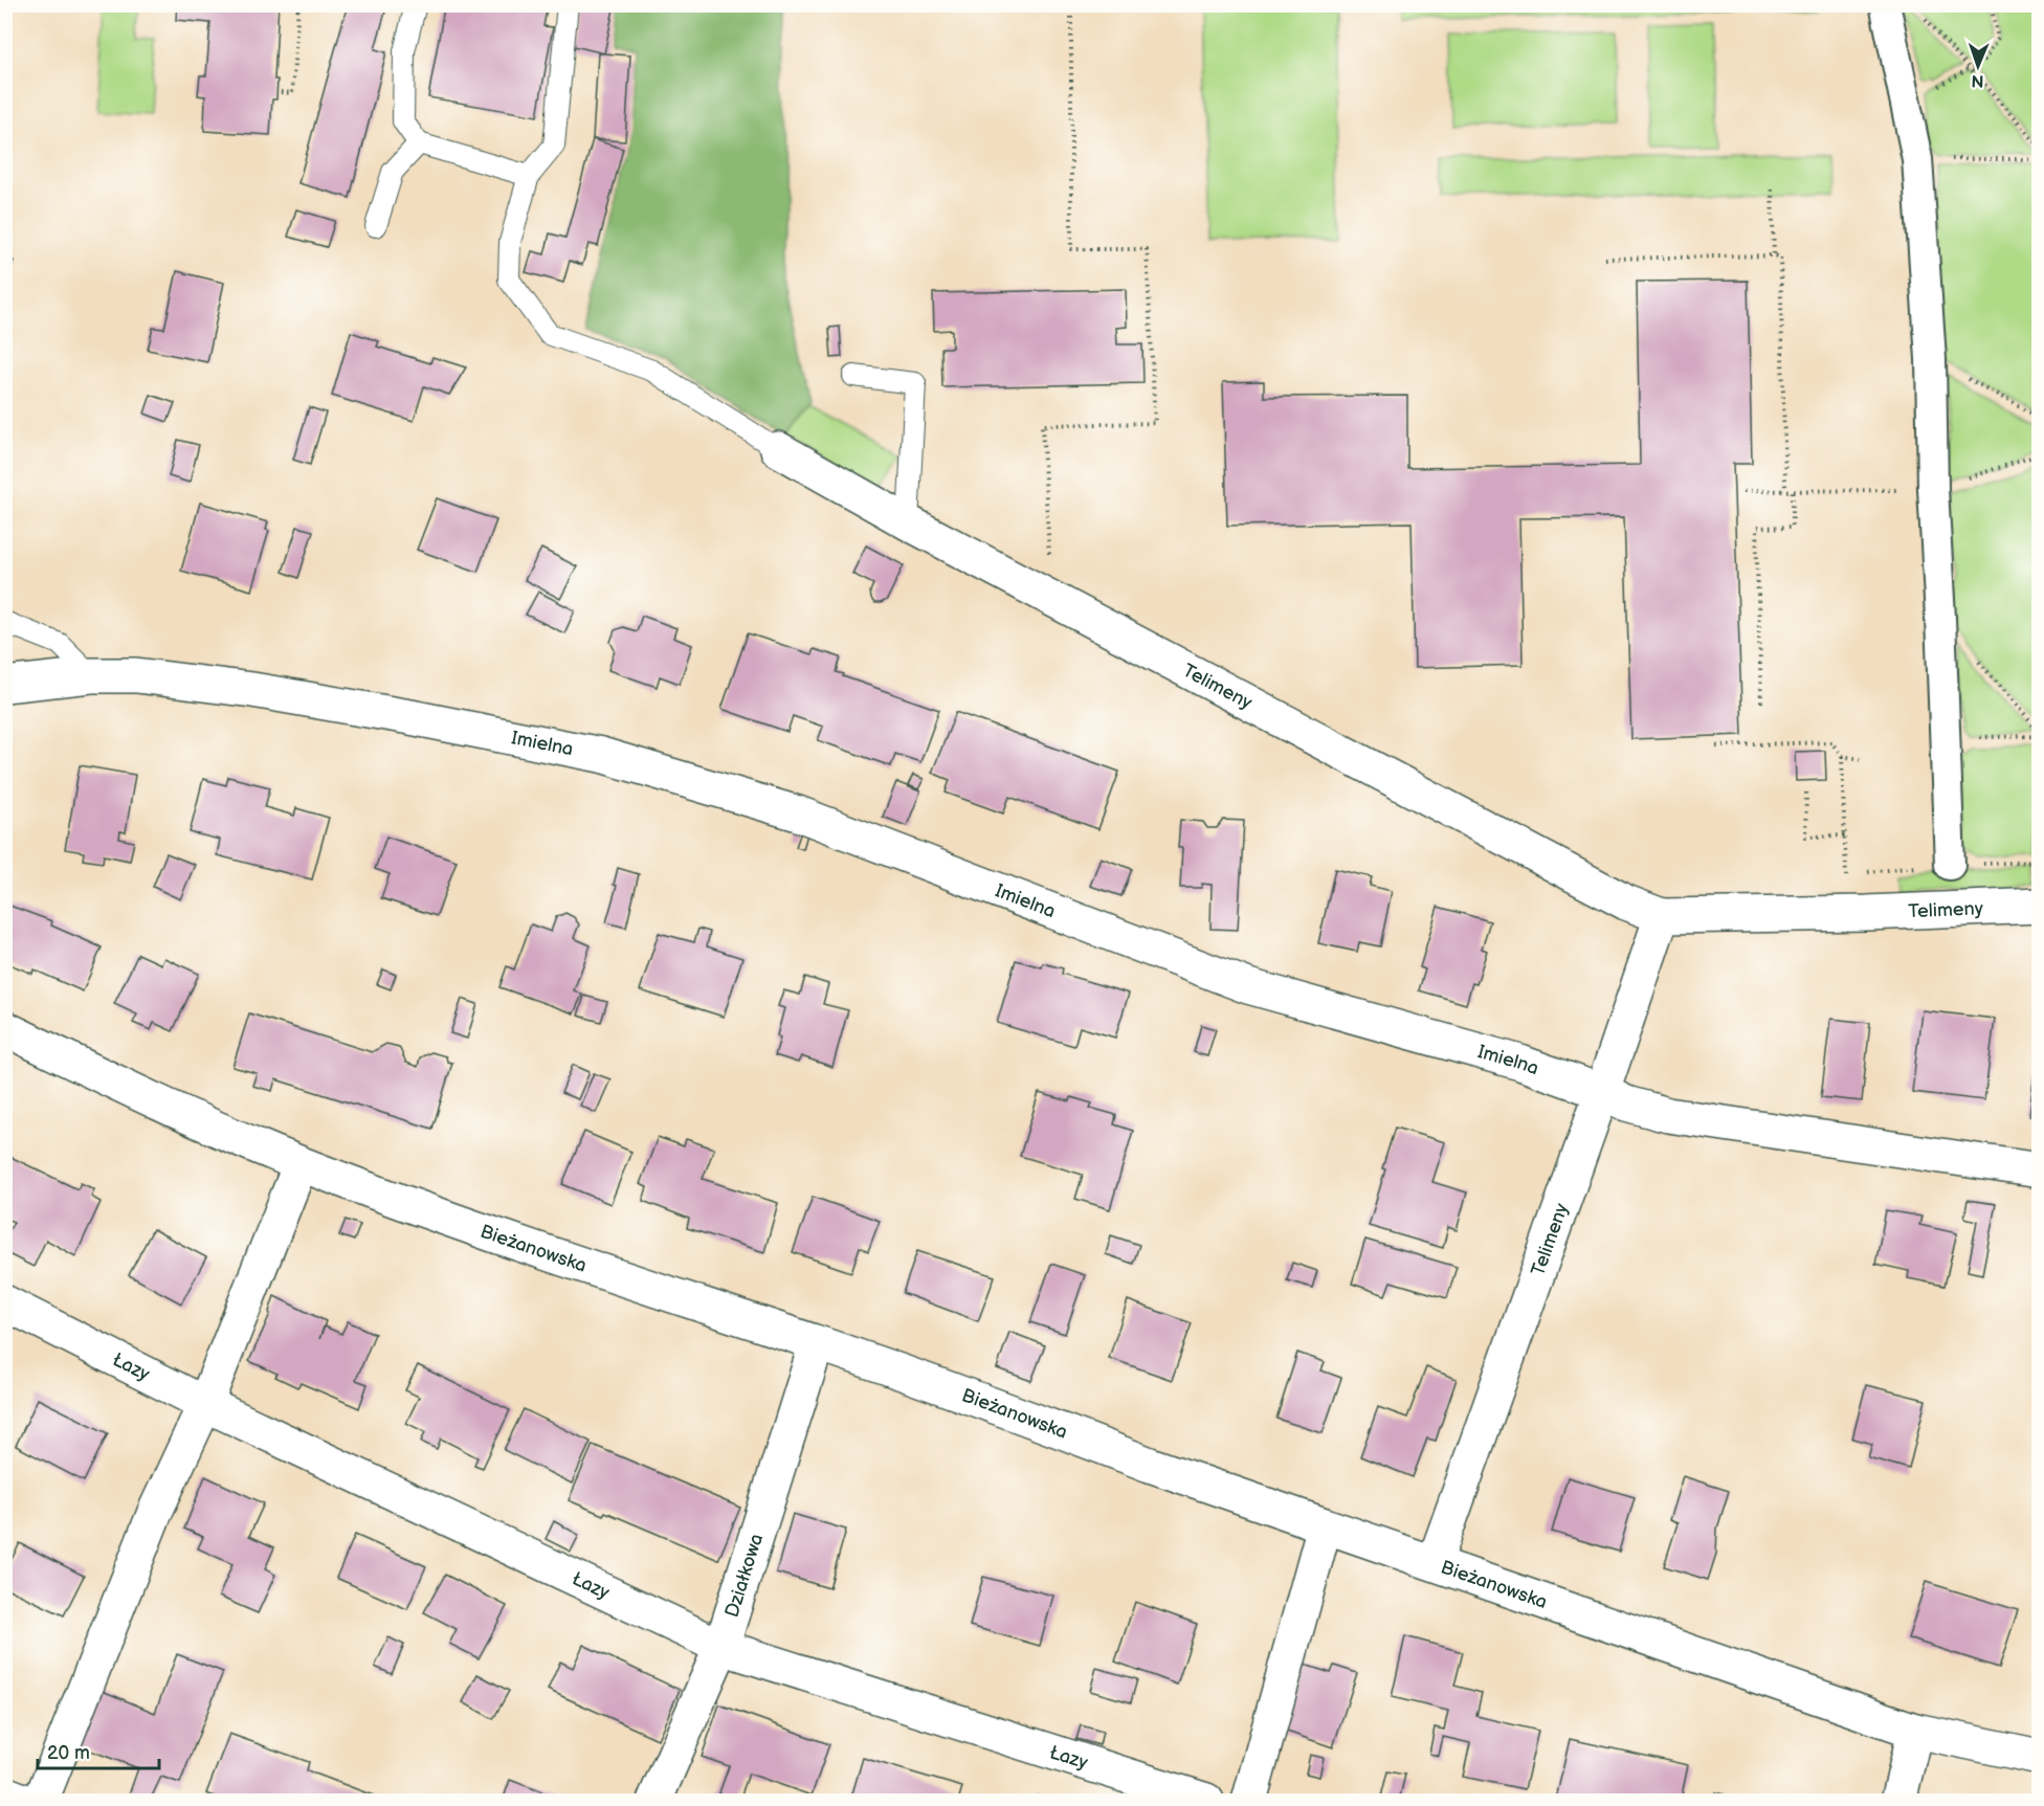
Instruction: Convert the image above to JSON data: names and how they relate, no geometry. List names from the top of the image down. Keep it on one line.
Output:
{"streets":{"street":["Telimeny","Imielna","Bieżanowska","Łazy","Działkowa"]},"crossings":[["Telimeny","Imielna"],["Telimeny","Bieżanowska"],["Bieżanowska","Działkowa"],["Łazy","Działkowa"]],"scale_bar":"20 m","north":"bottom"}
